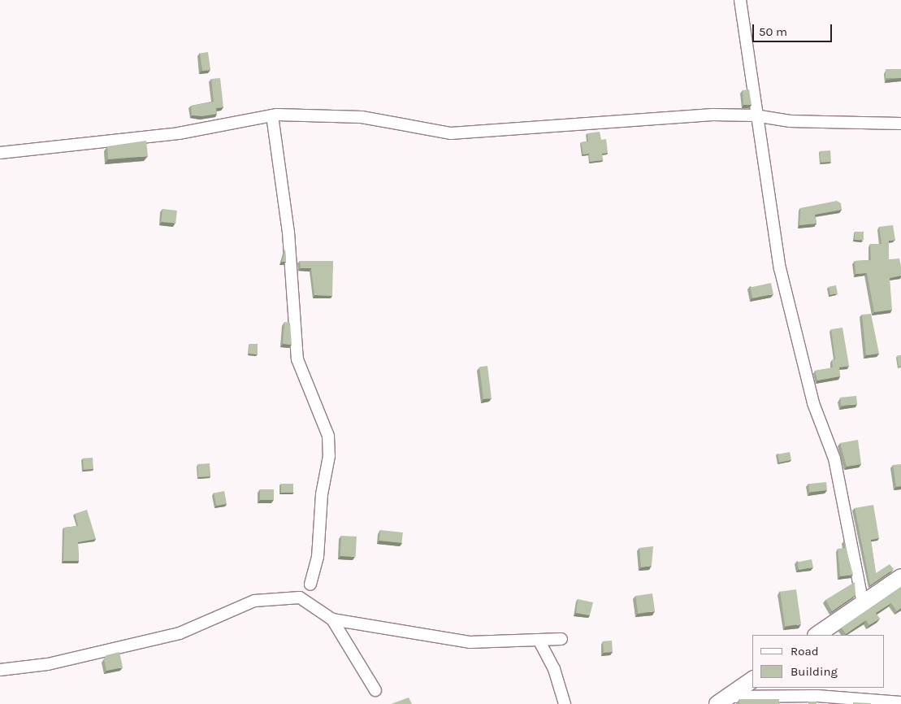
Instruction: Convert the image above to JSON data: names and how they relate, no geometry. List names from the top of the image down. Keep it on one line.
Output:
{"legend":["Road","Building"],"scale_bar":"50 m"}
